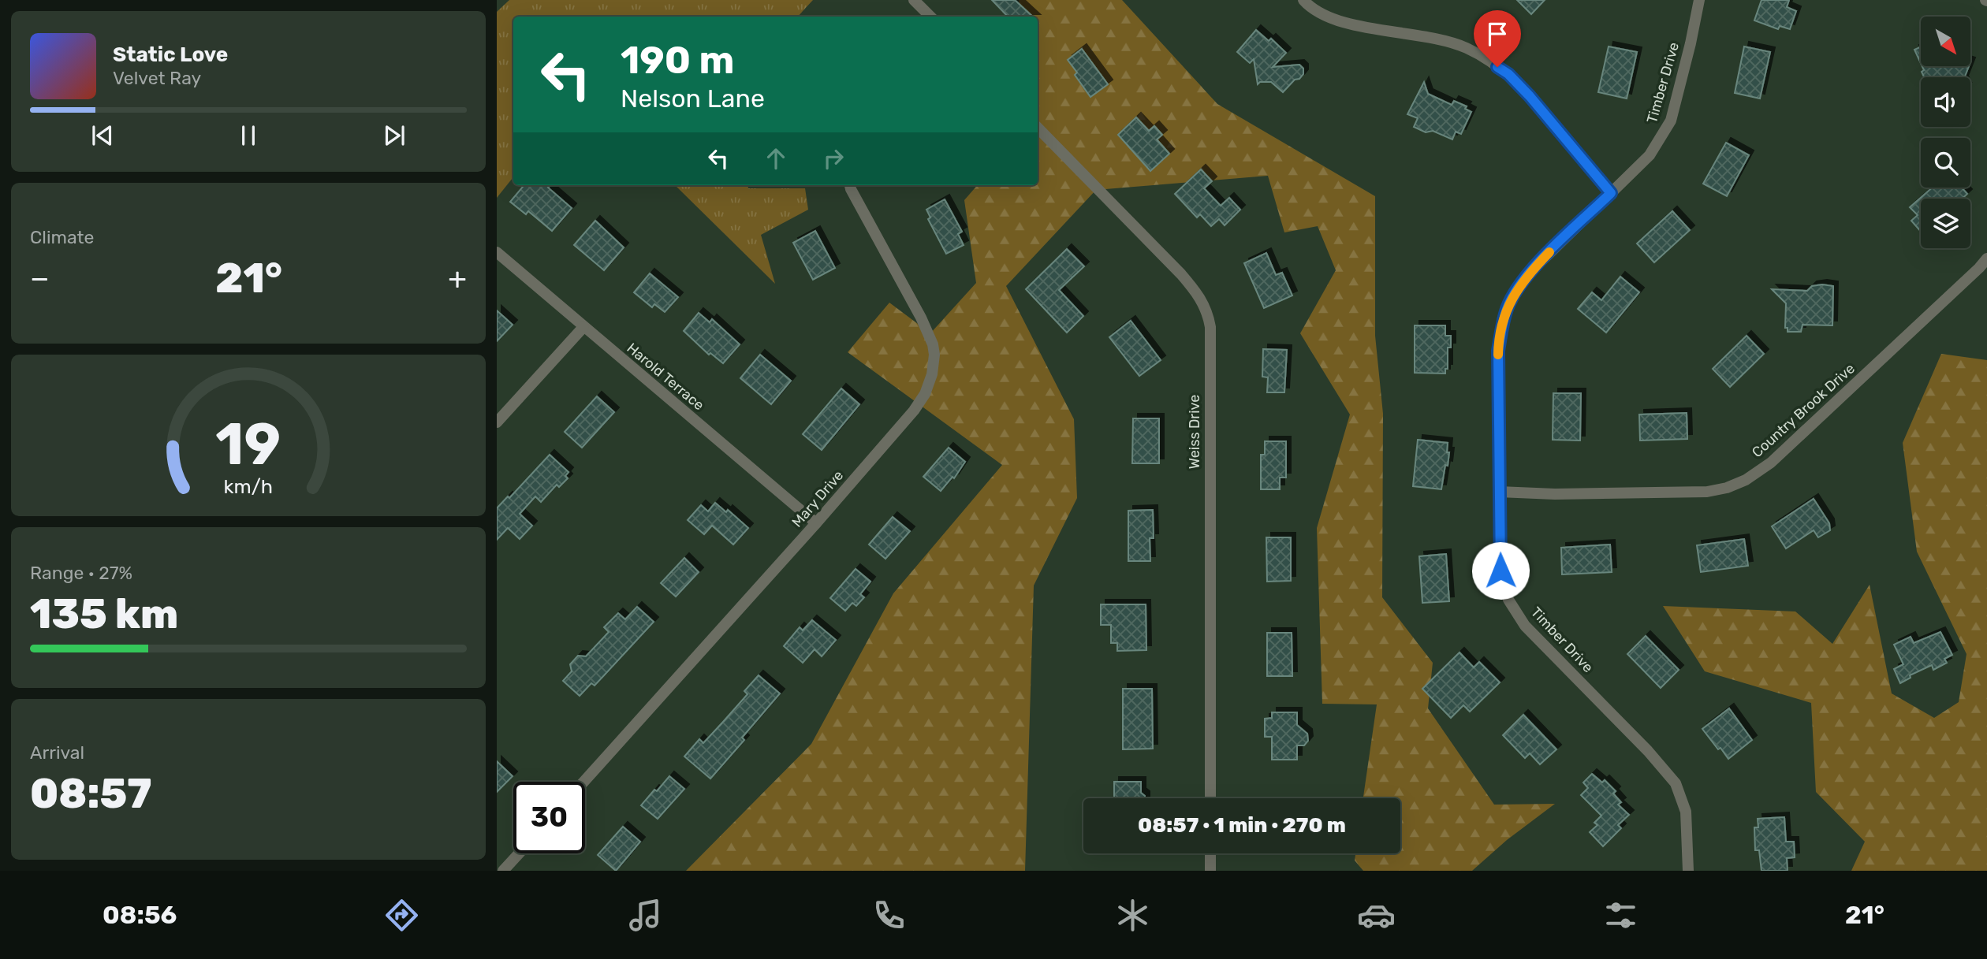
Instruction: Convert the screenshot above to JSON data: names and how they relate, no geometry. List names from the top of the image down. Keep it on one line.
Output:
{"streets":{"street":["Timber Drive","Harold Terrace","Country Brook Drive","Weiss Drive","Mary Drive"]},"crossings":[["Timber Drive","Country Brook Drive"],["Harold Terrace","Mary Drive"]],"north":"bottom right","page":{"turn":["190 m","Nelson Lane"],"song":["Static Love","Velvet Ray"],"tile":["Climate",["Range · 27%","135 km"],["Arrival","08:57"]],"heat":["−","21°","+"],"limit":"30","trip":"08:57 · 1 min · 270 m","tabs":["08:56","21°"],"gauge":["19","km/h"]}}
